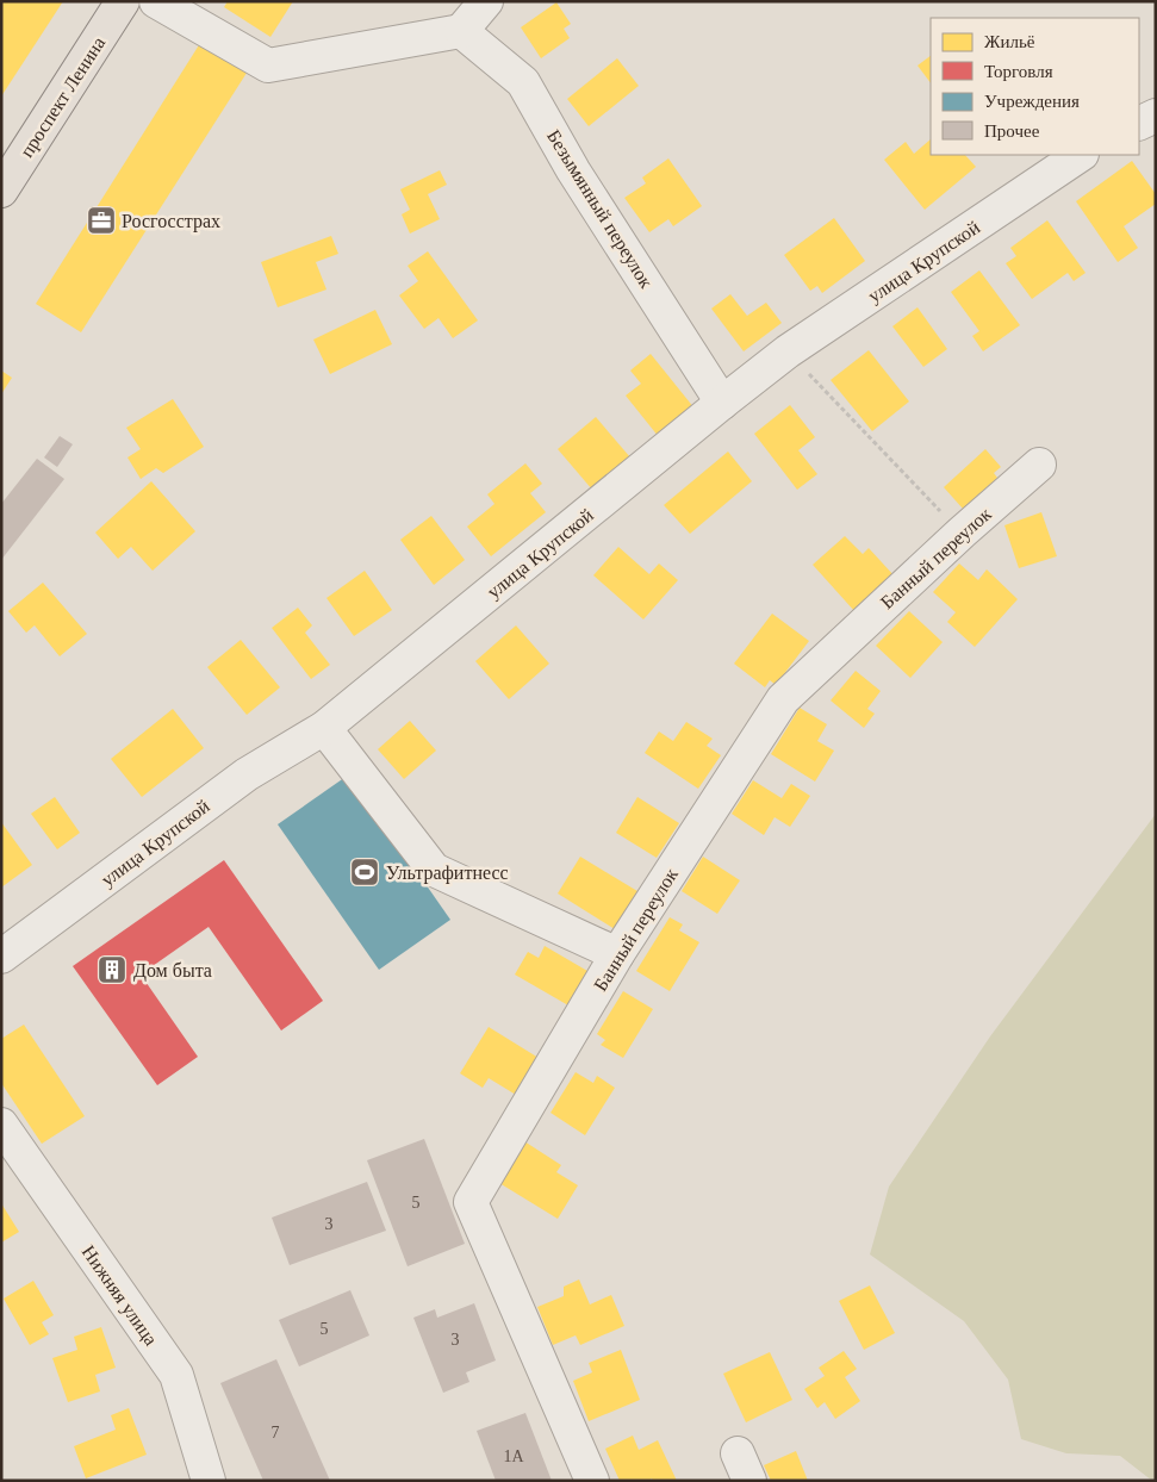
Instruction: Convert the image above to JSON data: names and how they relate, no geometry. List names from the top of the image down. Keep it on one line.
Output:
{"streets":{"main road":["проспект Ленина"],"street":["Безымянный переулок","улица Крупской","Банный переулок","Нижняя улица"]},"crossings":[["Безымянный переулок","улица Крупской"]],"places":{"office":["Росгосстрах"],"sports":["Ультрафитнесс"],"building":["Дом быта"]},"house_numbers":["5","3","5","3","7","1А"],"legend":["Жильё","Торговля","Учреждения","Прочее"]}
